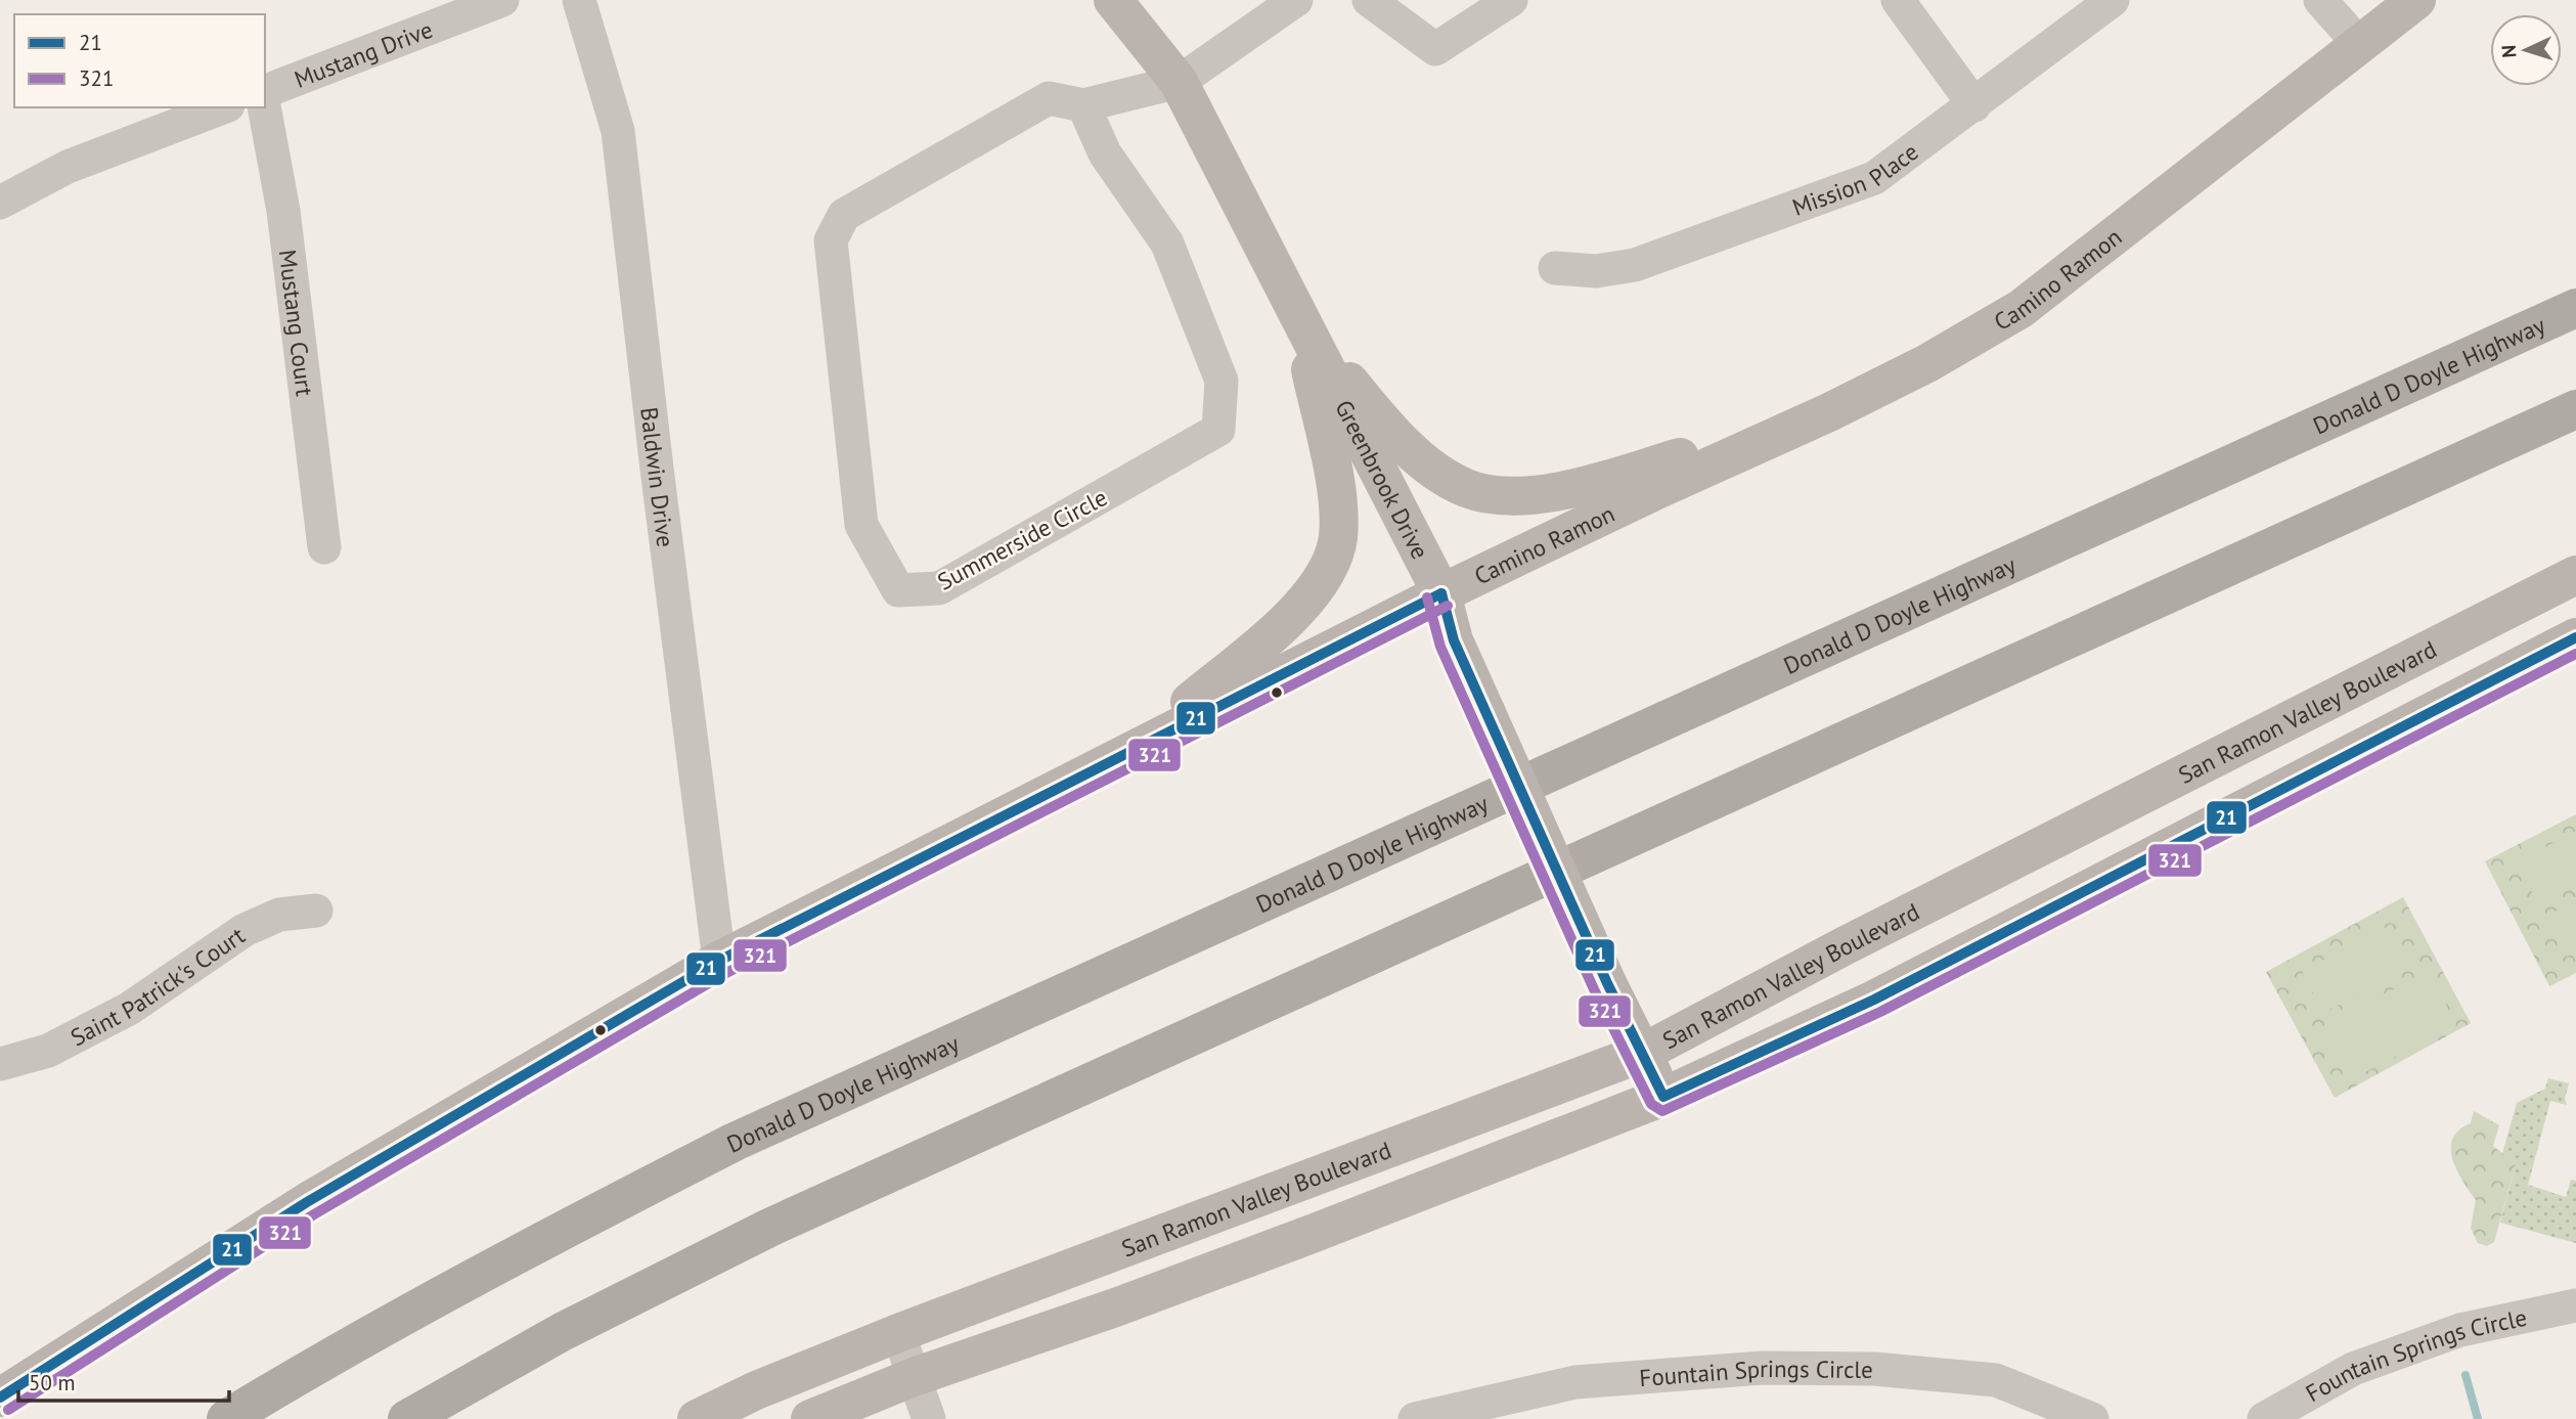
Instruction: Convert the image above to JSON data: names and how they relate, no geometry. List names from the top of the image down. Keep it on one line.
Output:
{"streets":{"highway":["Donald D Doyle Highway"],"street":["Mustang Drive","Mission Place","Camino Ramon","Mustang Court","Baldwin Drive","Greenbrook Drive","Summerside Circle","San Ramon Valley Boulevard","Saint Patrick's Court","Fountain Springs Circle"]},"crossings":[["Camino Ramon","Baldwin Drive"],["Camino Ramon","Greenbrook Drive"],["Greenbrook Drive","Summerside Circle"],["Greenbrook Drive","San Ramon Valley Boulevard"]],"lines":["transit line 21","transit line 321"],"legend":["21","321"],"scale_bar":"50 m","north":"left"}
